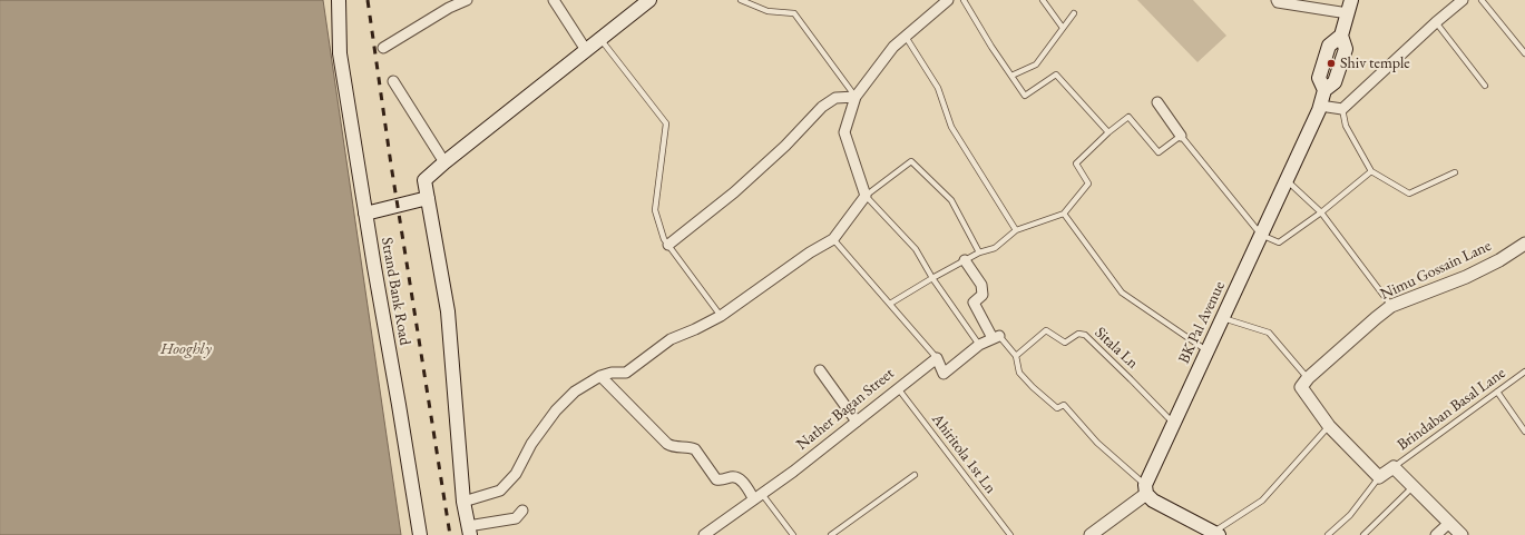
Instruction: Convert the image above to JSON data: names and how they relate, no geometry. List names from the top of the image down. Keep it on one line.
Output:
{"streets":{"main road":["Strand Bank Road","BK Pal Avenue"],"street":["Nimu Gossain Lane","Nather Bagan Street"],"lane":["Sitala Ln","Brindaban Basal Lane","Ahiritola 1st Ln"]},"crossings":[["Nather Bagan Street","Ahiritola 1st Ln"]],"water":["Hooghly"],"places":["Shiv temple"]}
